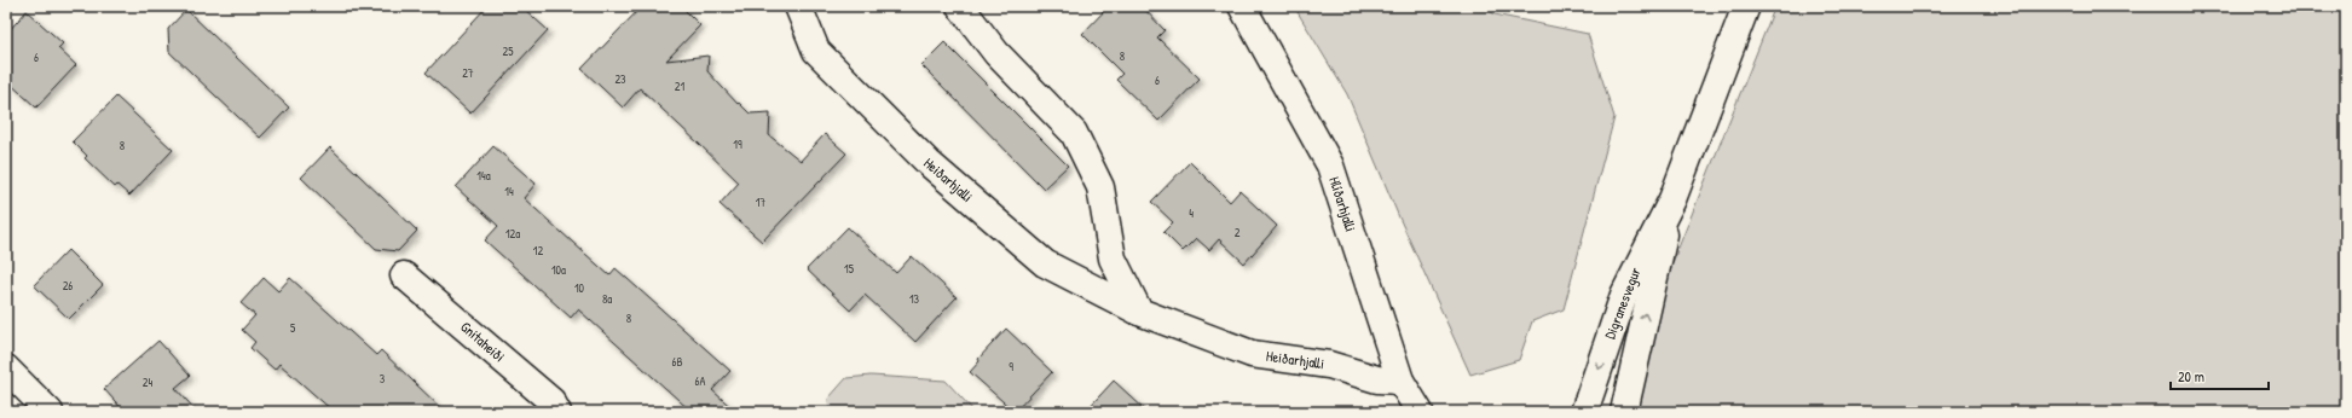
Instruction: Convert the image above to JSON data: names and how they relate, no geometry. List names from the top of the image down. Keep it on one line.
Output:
{"streets":{"street":["Heiðarhjalli","Hlíðarhjalli","Digranesvegur","Gnitaheiði"]},"crossings":[["Heiðarhjalli","Hlíðarhjalli"]],"house_numbers":["25","8","6","27","23","6","21","19","8","14a","14","17","4","2","12a","12","15","10a","26","10","8a","13","8","5","6B","9","3","6A","24"],"scale_bar":"20 m"}
